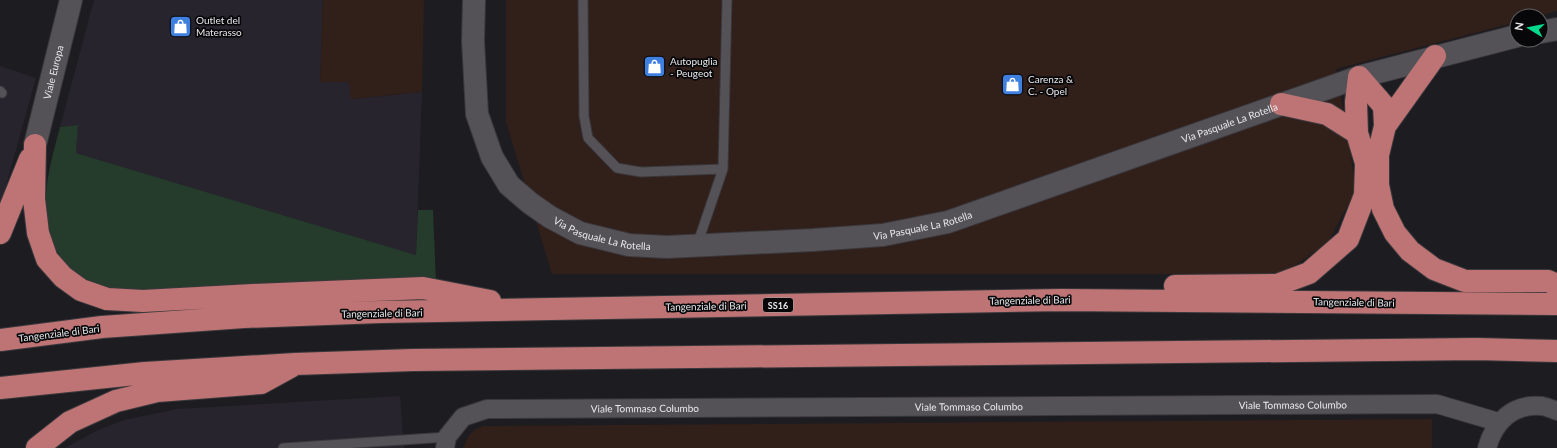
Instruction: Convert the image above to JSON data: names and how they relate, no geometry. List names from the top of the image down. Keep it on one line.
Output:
{"streets":{"highway":["Tangenziale di Bari","SS16"],"street":["Viale Europa","Via Pasquale La Rotella","Viale Tommaso Columbo"]},"places":{"shop":["Outlet del Materasso","Autopuglia - Peugeot","Carenza & C. - Opel"]},"north":"left"}
